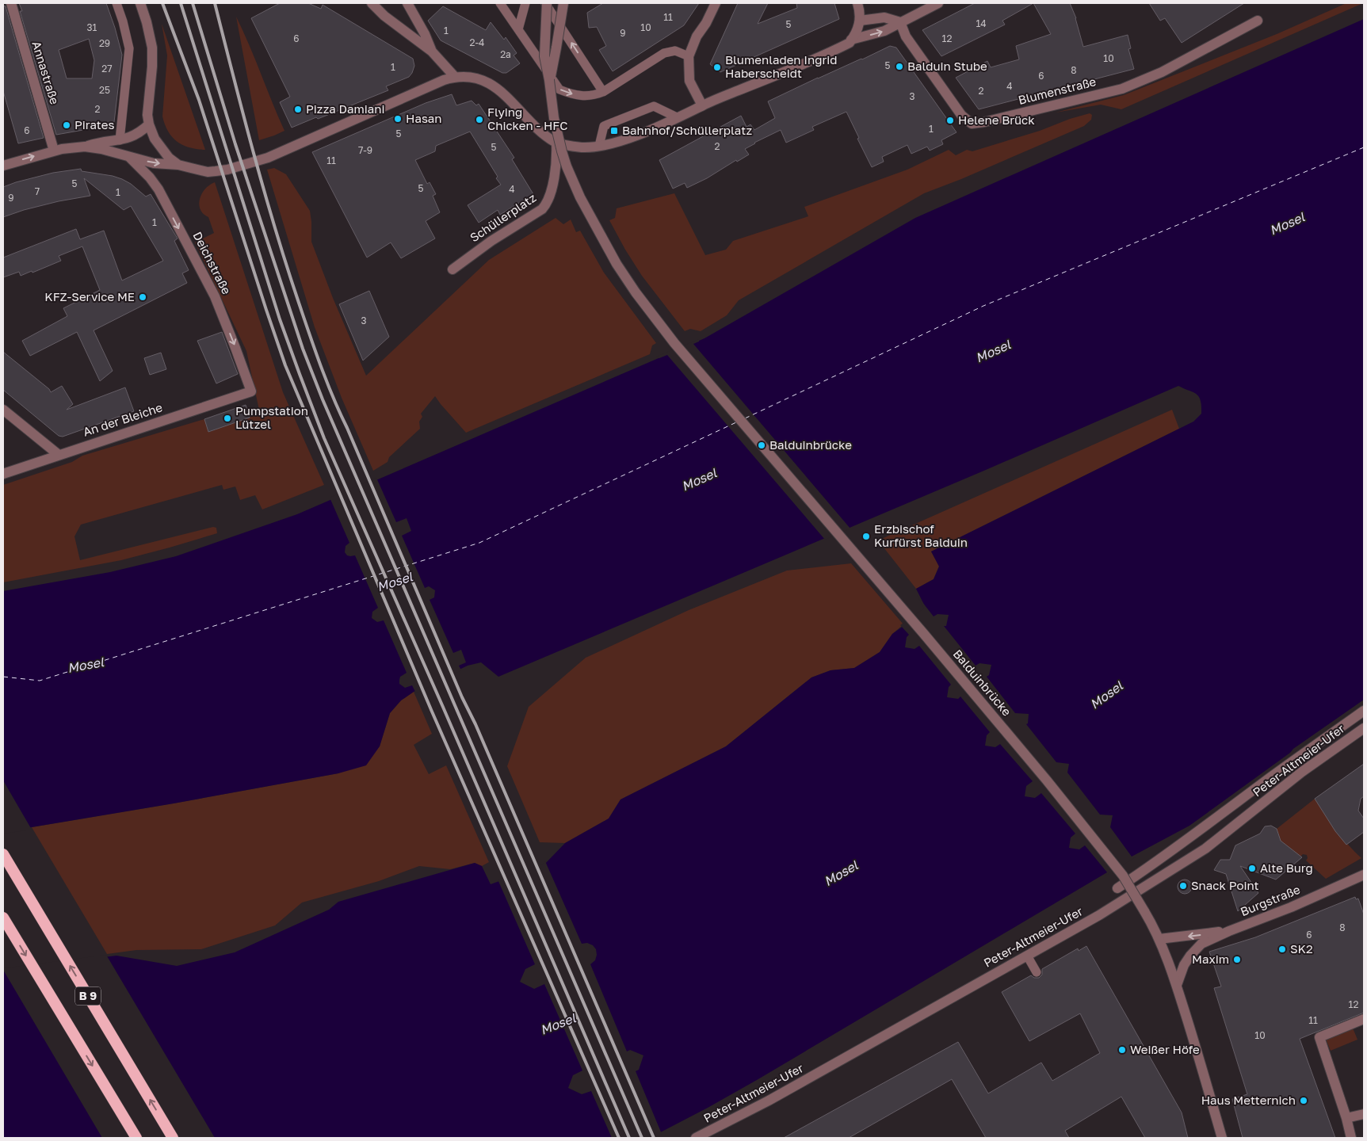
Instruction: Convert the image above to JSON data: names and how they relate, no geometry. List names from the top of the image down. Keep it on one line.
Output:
{"streets":{"highway":["B 9"],"street":["Annastraße","Blumenstraße","Schüllerplatz","Deichstraße","An der Bleiche","Balduinbrücke","Peter-Altmeier-Ufer","Burgstraße"]},"crossings":[["Deichstraße","An der Bleiche"],["Balduinbrücke","Burgstraße"]],"one_way":["Deichstraße"],"water":["Mosel"],"places":{"other":["Balduin Stube","Blumenladen Ingrid Haberscheidt","Pizza Damiani","Hasan","Flying Chicken - HFC","Helene Brück","Pirates","KFZ-Service ME","Pumpstation Lützel","Balduinbrücke","Erzbischof Kurfürst Balduin","Alte Burg","Snack Point","SK2","Maxim","Weißer Höfe","Haus Metternich"],"transit":["Bahnhof/Schüllerplatz"]},"house_numbers":["11","14","5","31","10","1","9","6","12","2-4","29","2a","10","5","1","27","8","6","4","25","2","3","2","1","6","5","2","5","7-9","11","5","5","4","7","1","9","1","3","8","6","12","11","10"]}
